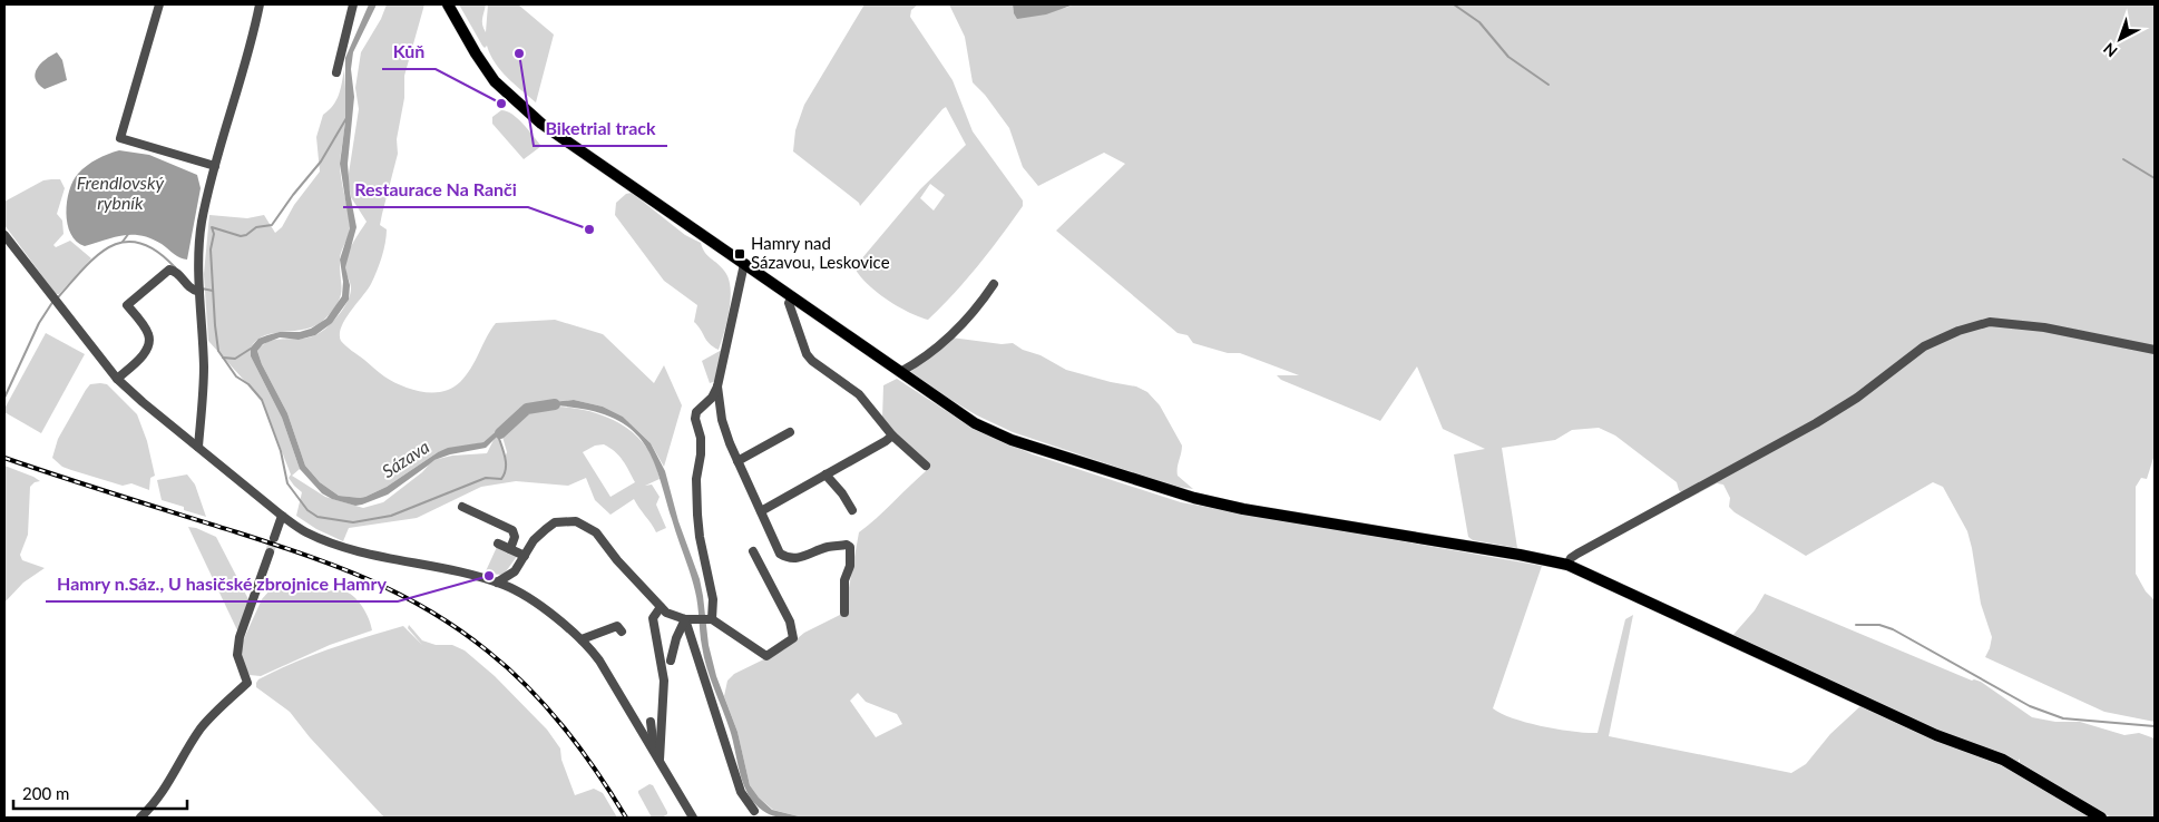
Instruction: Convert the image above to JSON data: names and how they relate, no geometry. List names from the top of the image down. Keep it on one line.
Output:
{"water":["Frendlovský rybník","Sázava"],"places":{"other":["Biketrial track","Kůň","Restaurace Na Ranči","Hamry n.Sáz., U hasičské zbrojnice Hamry"],"transit":["Hamry nad Sázavou, Leskovice"]},"scale_bar":"200 m","north":"bottom left"}
